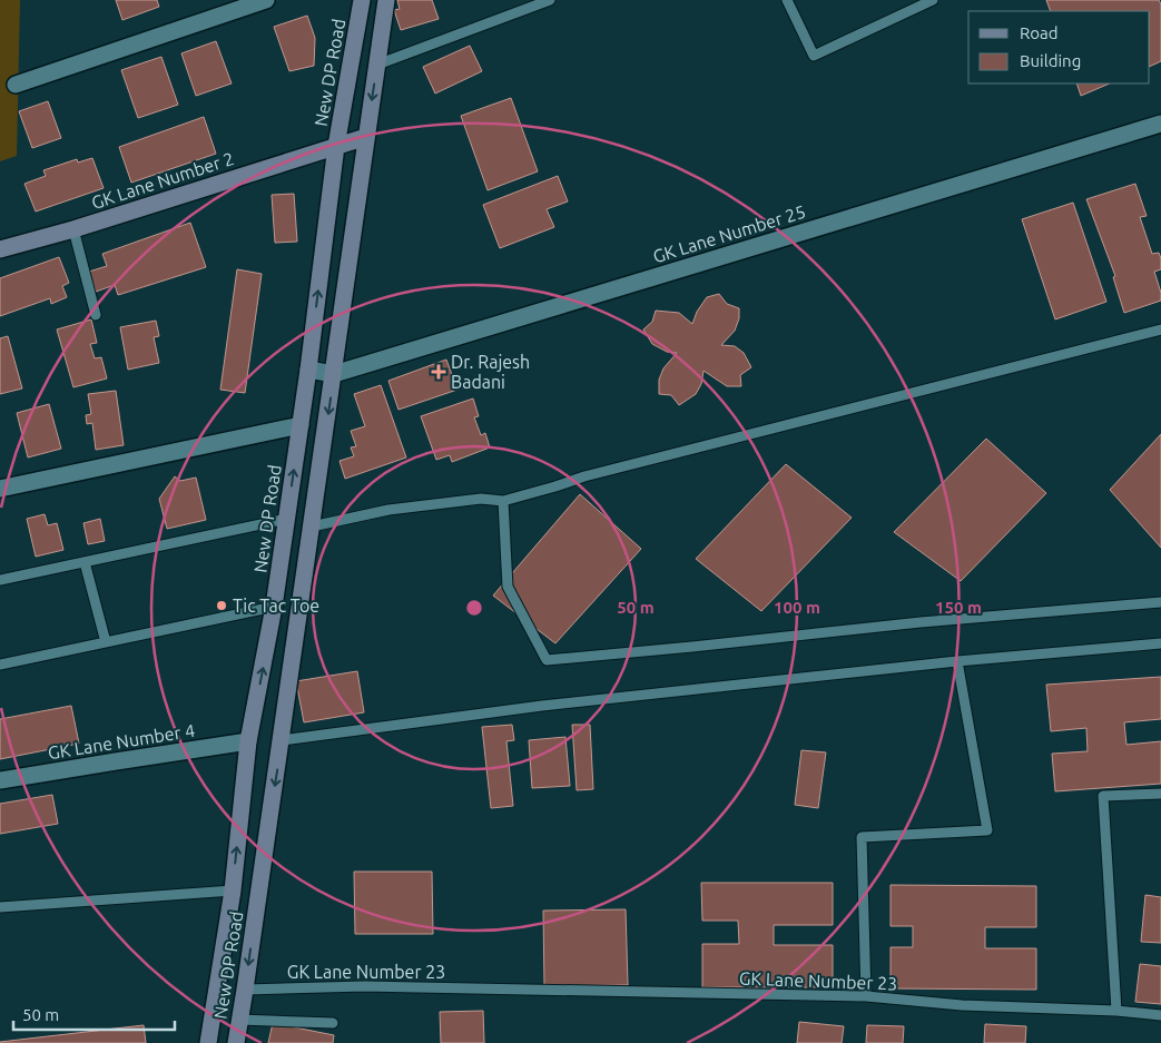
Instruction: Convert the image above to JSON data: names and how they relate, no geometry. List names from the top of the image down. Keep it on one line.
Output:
{"streets":{"main road":["New DP Road","GK Lane Number 2"],"street":["GK Lane Number 25","GK Lane Number 4"],"lane":["GK Lane Number 23"]},"crossings":[["New DP Road","GK Lane Number 2"],["New DP Road","GK Lane Number 25"],["New DP Road","GK Lane Number 4"],["New DP Road","GK Lane Number 23"]],"places":{"health":["Dr. Rajesh Badani"],"other":["Tic Tac Toe"]},"legend":["Road","Building"],"scale_bar":"50 m","rings":["50 m","100 m","150 m"]}
